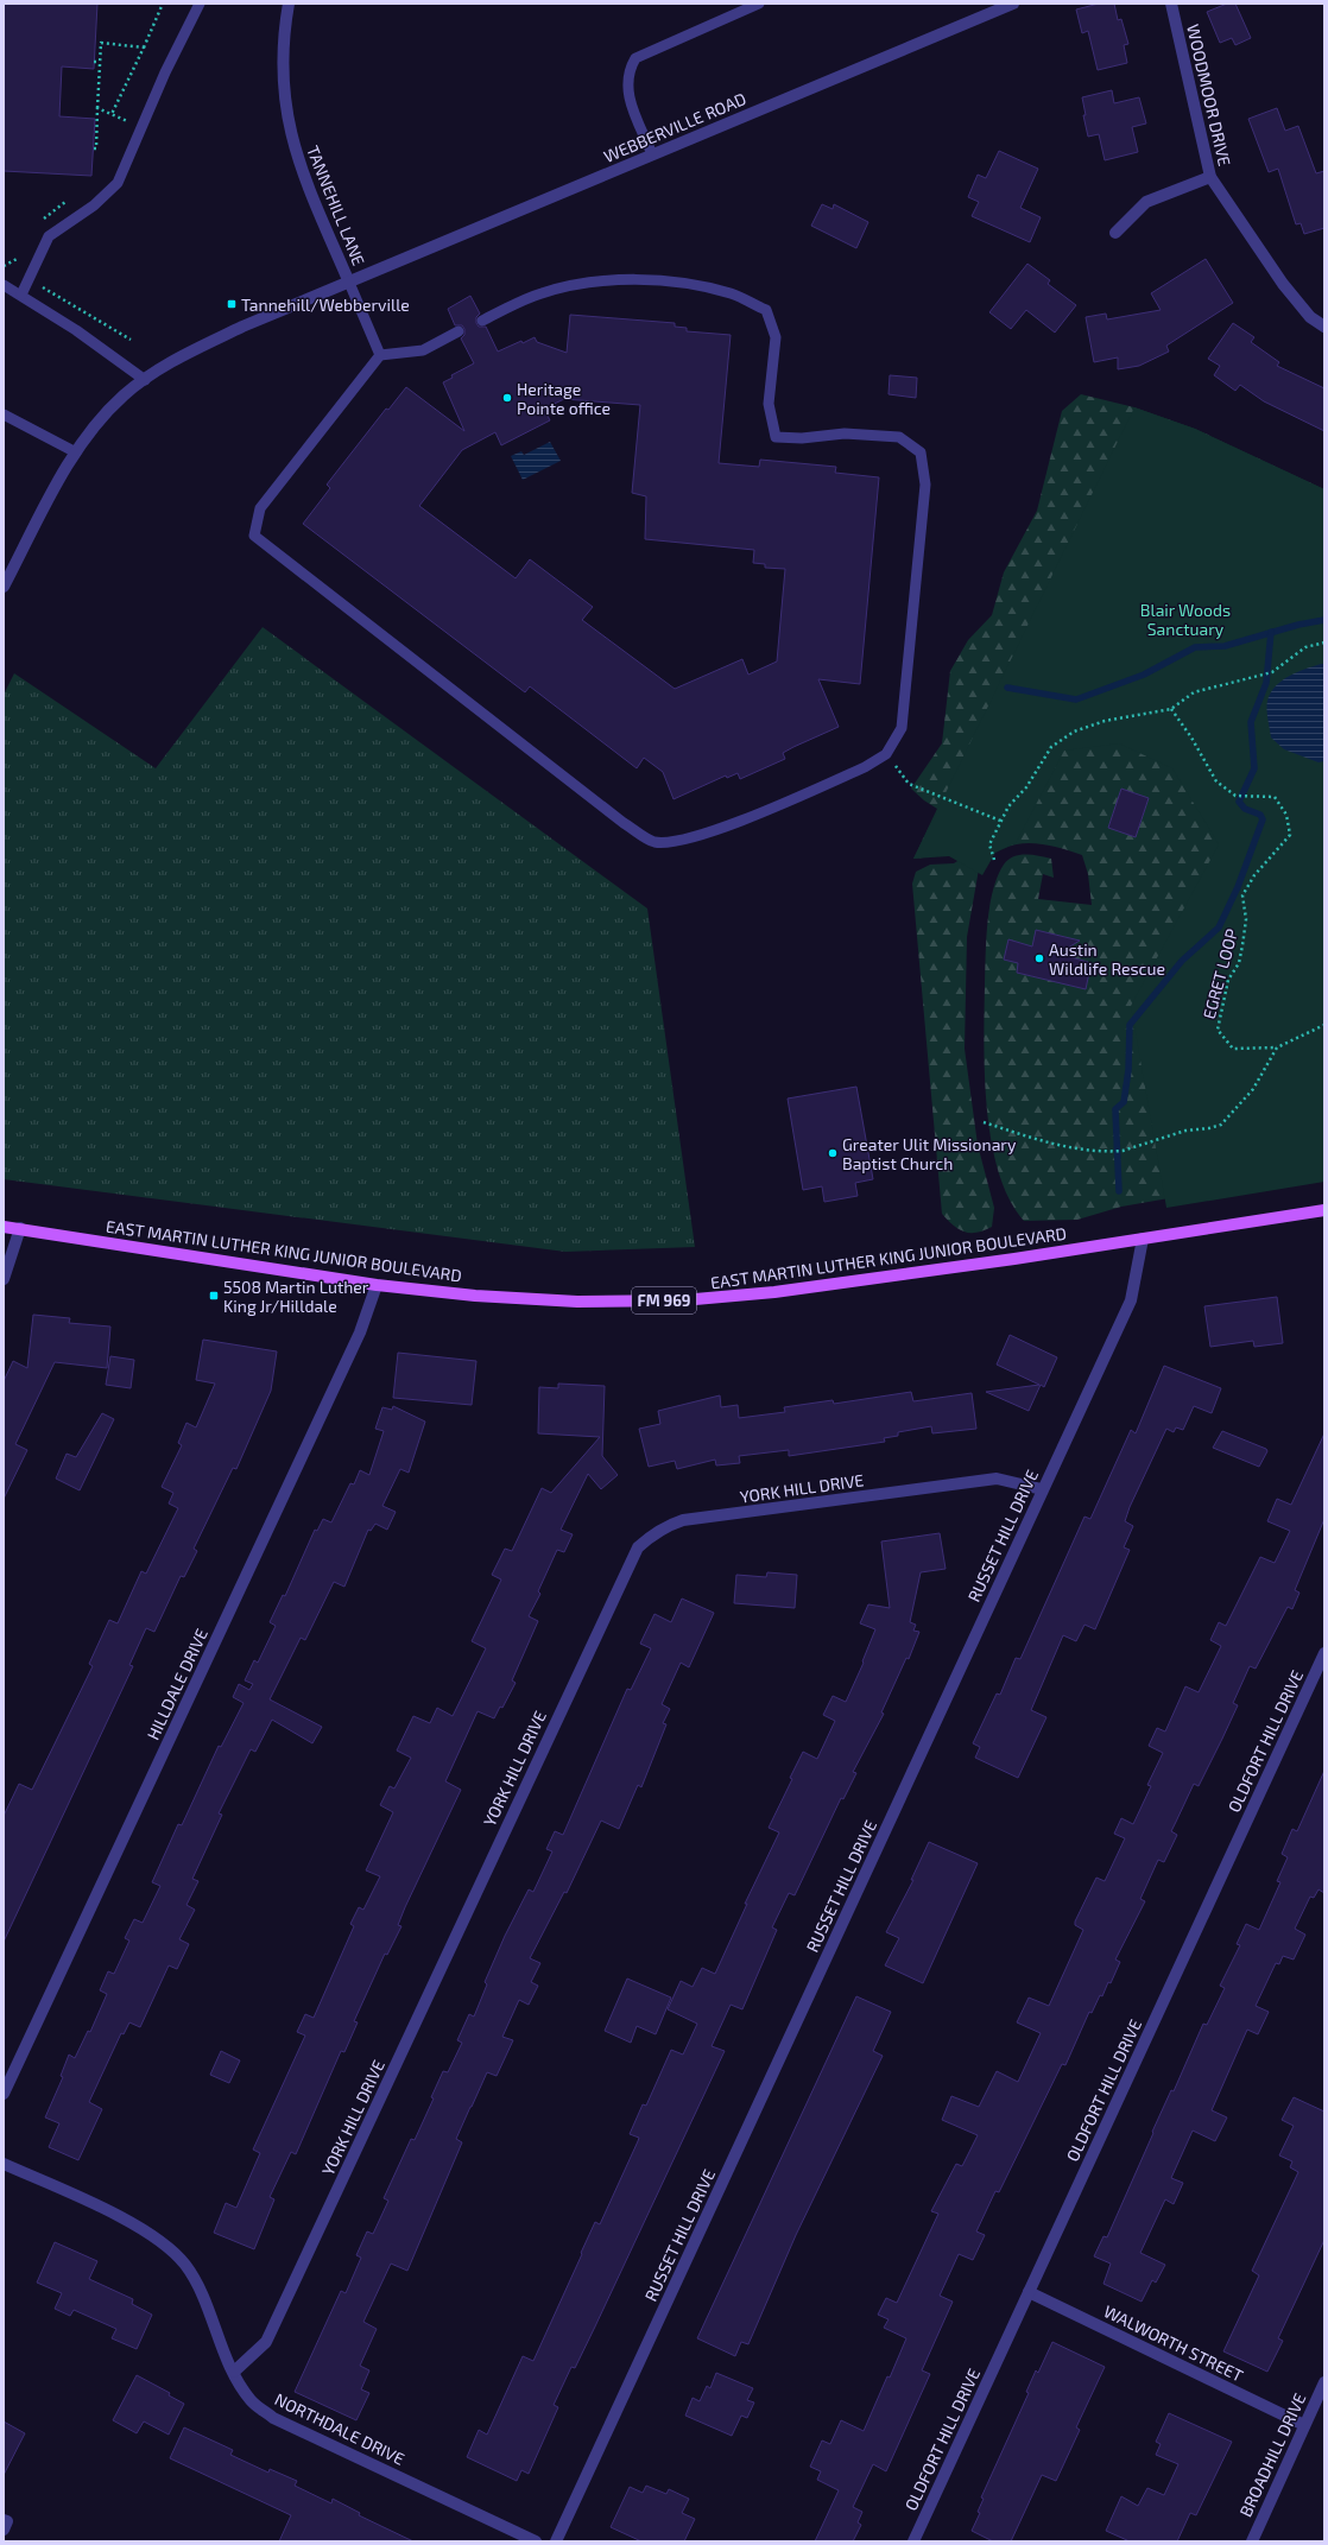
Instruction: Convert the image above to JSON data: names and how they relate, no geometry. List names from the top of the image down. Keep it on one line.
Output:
{"streets":{"main road":["EAST MARTIN LUTHER KING JUNIOR BOULEVARD","FM 969"],"street":["WOODMOOR DRIVE","WEBBERVILLE ROAD","TANNEHILL LANE","YORK HILL DRIVE","RUSSET HILL DRIVE","HILLDALE DRIVE","OLDFORT HILL DRIVE","WALWORTH STREET","NORTHDALE DRIVE","BROADHILL DRIVE"],"path":["EGRET LOOP"]},"crossings":[["WEBBERVILLE ROAD","TANNEHILL LANE"],["EAST MARTIN LUTHER KING JUNIOR BOULEVARD","RUSSET HILL DRIVE"],["EAST MARTIN LUTHER KING JUNIOR BOULEVARD","HILLDALE DRIVE"],["YORK HILL DRIVE","RUSSET HILL DRIVE"],["YORK HILL DRIVE","NORTHDALE DRIVE"],["OLDFORT HILL DRIVE","WALWORTH STREET"],["WALWORTH STREET","BROADHILL DRIVE"]],"parks":["Blair Woods Sanctuary"],"places":{"transit":["Tannehill/Webberville","5508 Martin Luther King Jr/Hilldale"],"other":["Heritage Pointe office","Austin Wildlife Rescue","Greater Ulit Missionary Baptist Church"]}}
